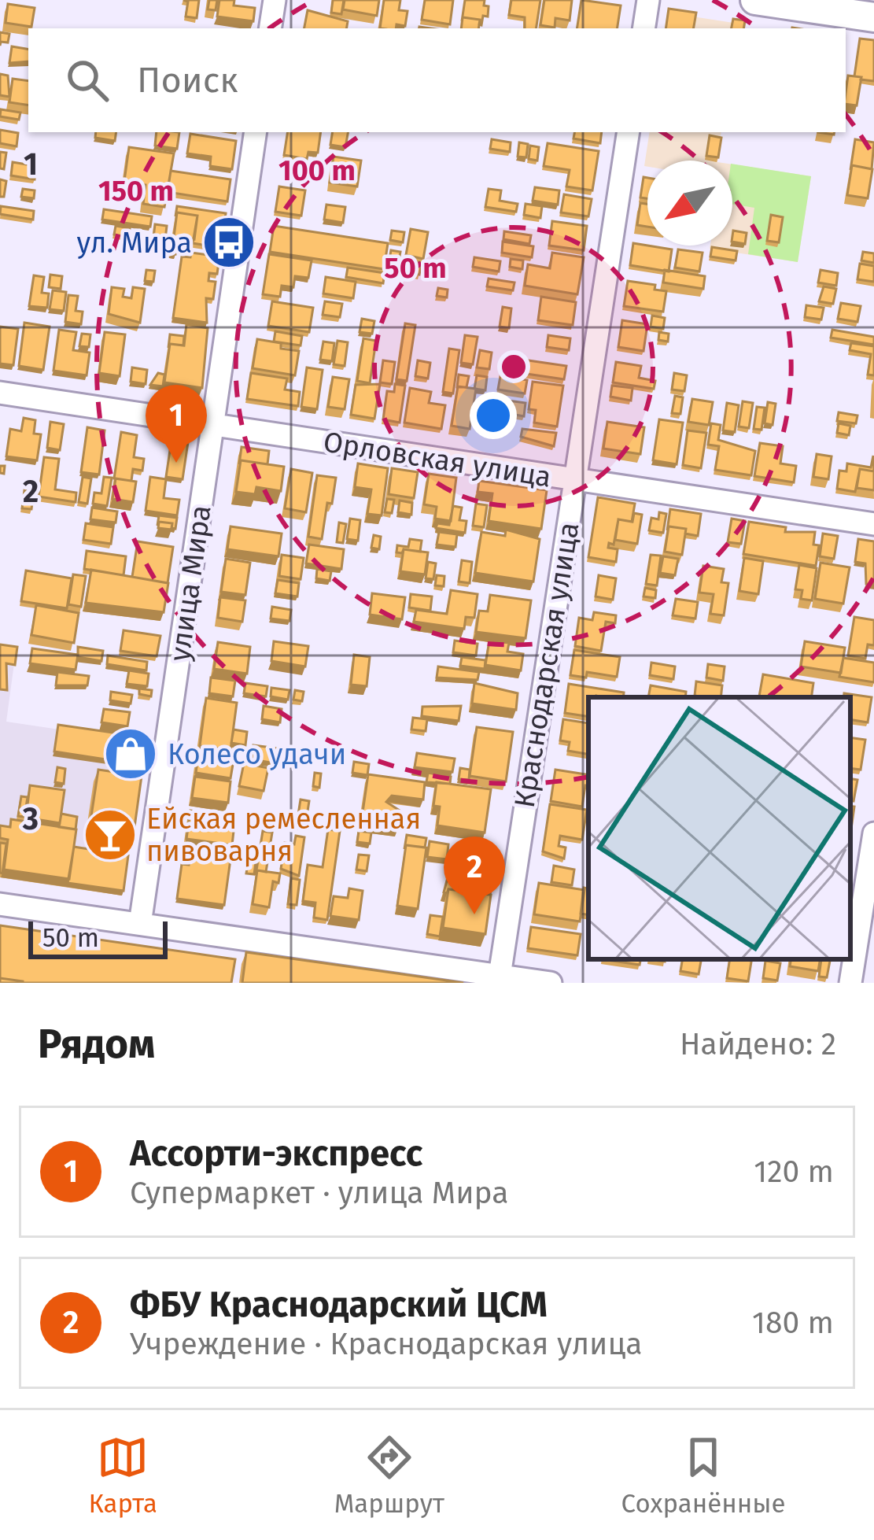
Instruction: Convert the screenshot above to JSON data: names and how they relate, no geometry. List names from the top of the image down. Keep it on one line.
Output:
{"streets":{"street":["Орловская улица","улица Мира","Краснодарская улица"]},"crossings":[["Орловская улица","улица Мира"],["Орловская улица","Краснодарская улица"]],"places":{"bus stop":["ул. Мира"],"shop":["Колесо удачи"],"bar":["Ейская ремесленная пивоварня"]},"scale_bar":"50 m","north":"bottom left","page":{"search":"Поиск","pins":["1","2"],"scale":"50 m","heading":["Рядом","Найдено: 2"],"list":[{"mark":"1","name":"Ассорти-экспресс","note":"Супермаркет · улица Мира","value":"120 m"},{"mark":"2","name":"ФБУ Краснодарский ЦСМ","note":"Учреждение · Краснодарская улица","value":"180 m"}],"nav":["Карта","Маршрут","Сохранённые"]},"grid":{"rows":["1","2","3"]},"rings":["100 m","150 m","50 m"]}
